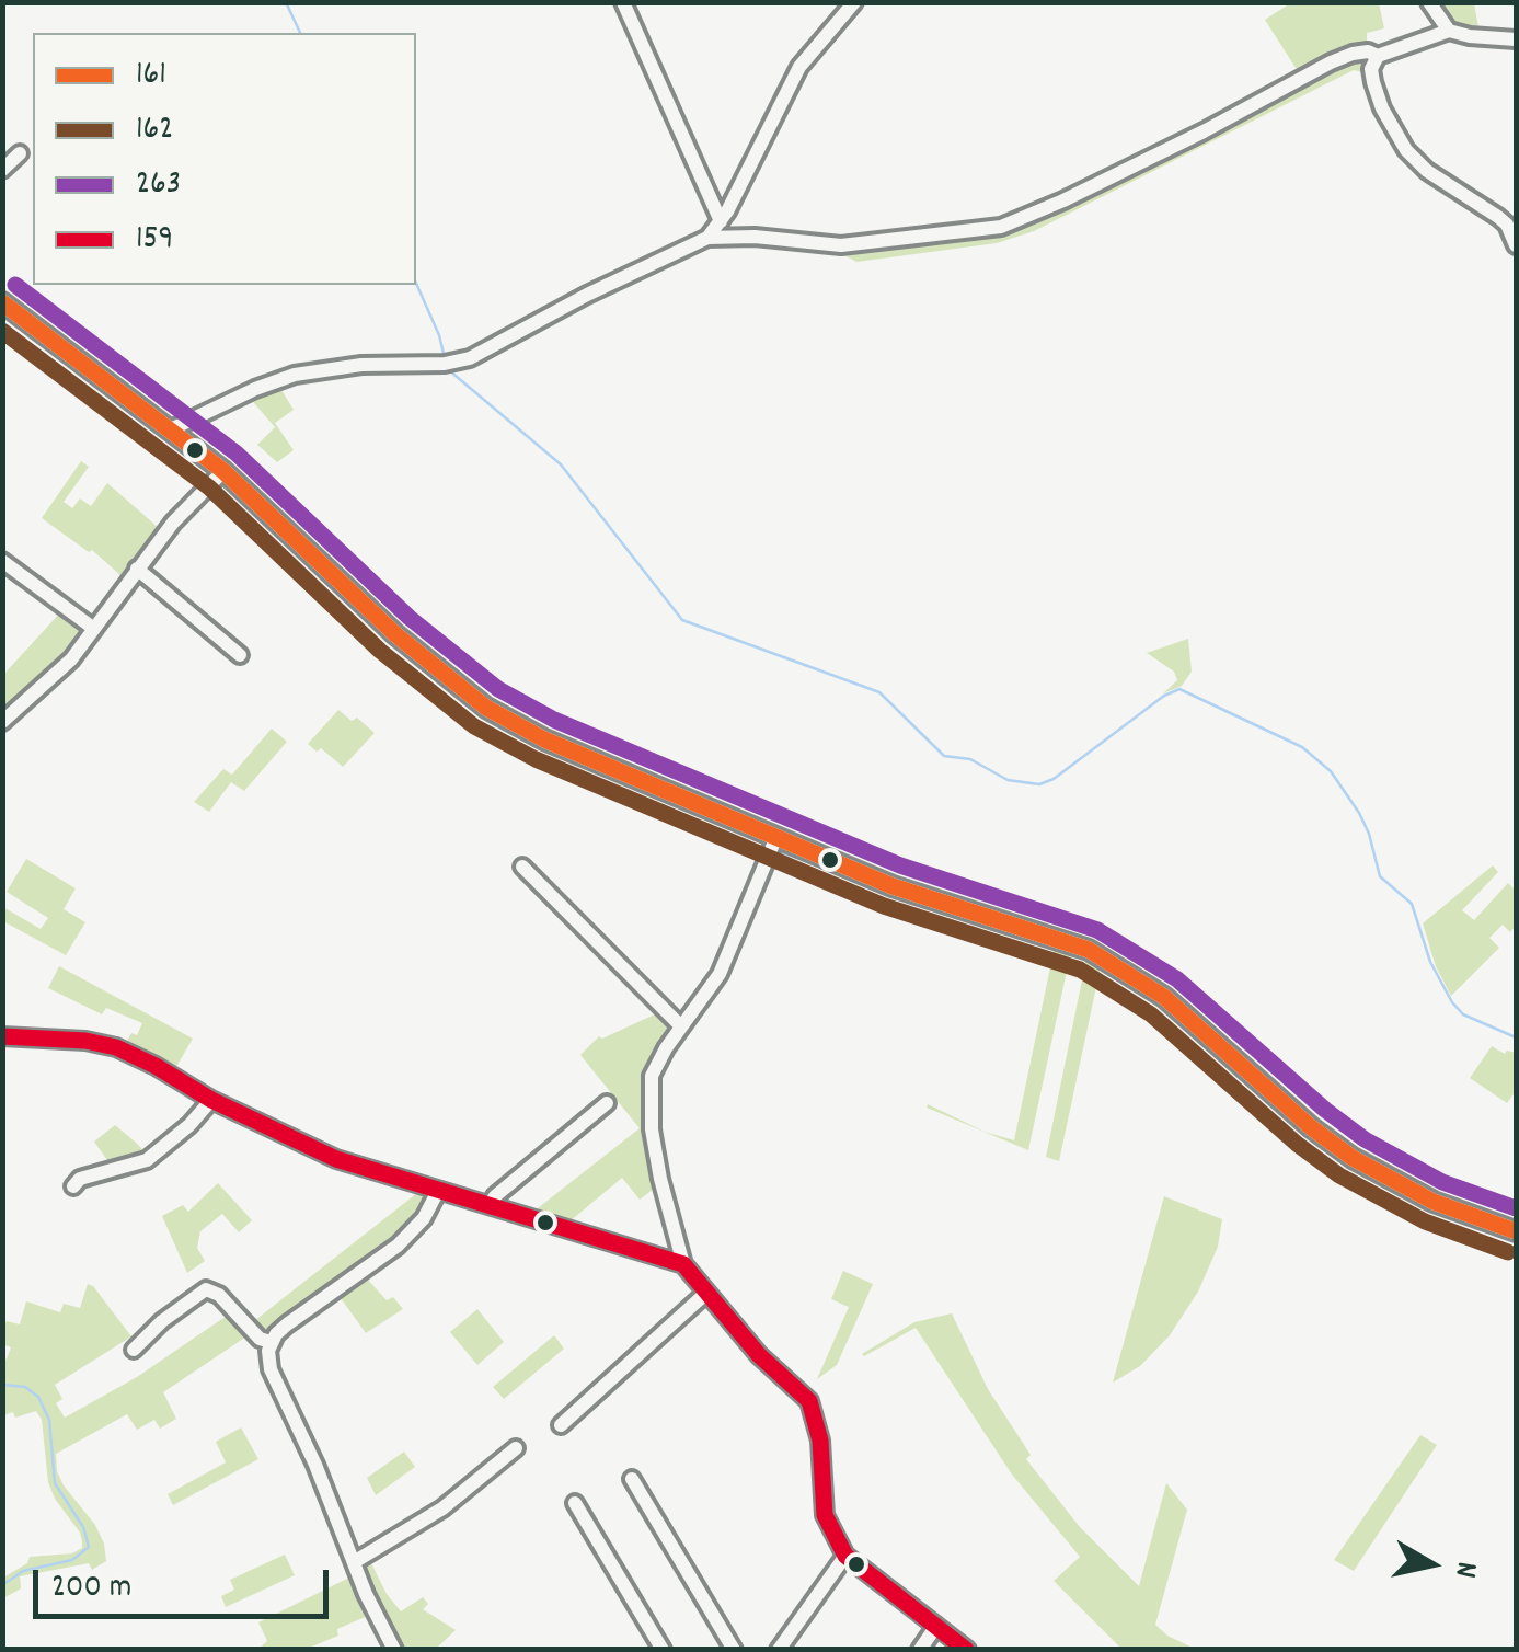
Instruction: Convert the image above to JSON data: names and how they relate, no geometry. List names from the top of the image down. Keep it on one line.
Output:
{"lines":["transit line 263","transit line 161","transit line 162","transit line 159"],"legend":["161","162","263","159"],"scale_bar":"200 m","north":"right"}
